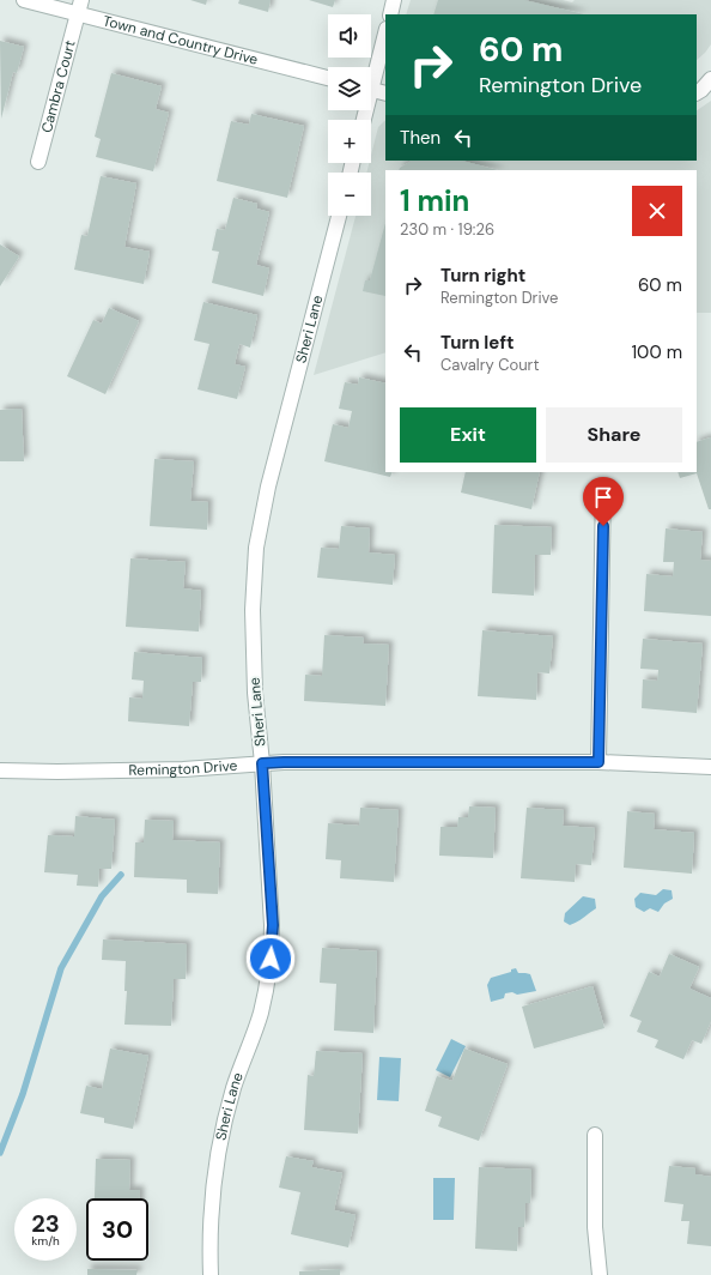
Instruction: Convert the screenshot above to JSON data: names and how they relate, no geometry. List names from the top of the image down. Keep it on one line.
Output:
{"streets":{"street":["Town and Country Drive","Cambra Court","Sheri Lane","Remington Drive"]},"crossings":[["Town and Country Drive","Cambra Court"],["Sheri Lane","Remington Drive"]],"page":{"map_buttons":["+","−"],"turn":["60 m","Remington Drive"],"then":"Then","heading":["1 min","230 m · 19:26"],"list":[{"name":"Turn right","note":"Remington Drive","value":"60 m"},{"name":"Turn left","note":"Cavalry Court","value":"100 m"}],"buttons":["Exit","Share"],"speed":"23 km/h","limit":"30"}}
